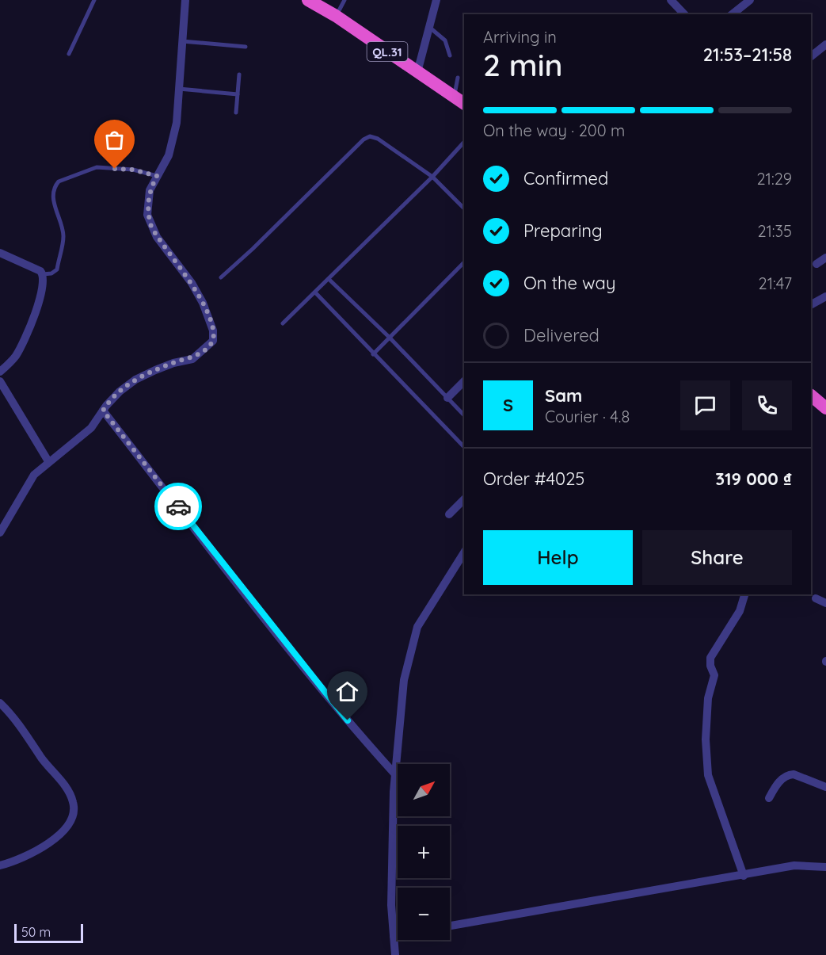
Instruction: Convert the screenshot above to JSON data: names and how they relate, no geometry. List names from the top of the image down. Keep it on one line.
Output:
{"streets":{"highway":["QL.31"]},"scale_bar":"50 m","north":"top right","page":{"heading":["2 min","Arriving in","21:53–21:58"],"panel":["Sam","Courier · 4.8","Order #4025","319 000 ₫"],"bar":"On the way · 200 m","list":[["Confirmed","21:29"],["Preparing","21:35"],["On the way","21:47"],"Delivered"],"round":"S","buttons":["Help","Share"],"map_buttons":["+","−"],"scale":"50 m"}}
